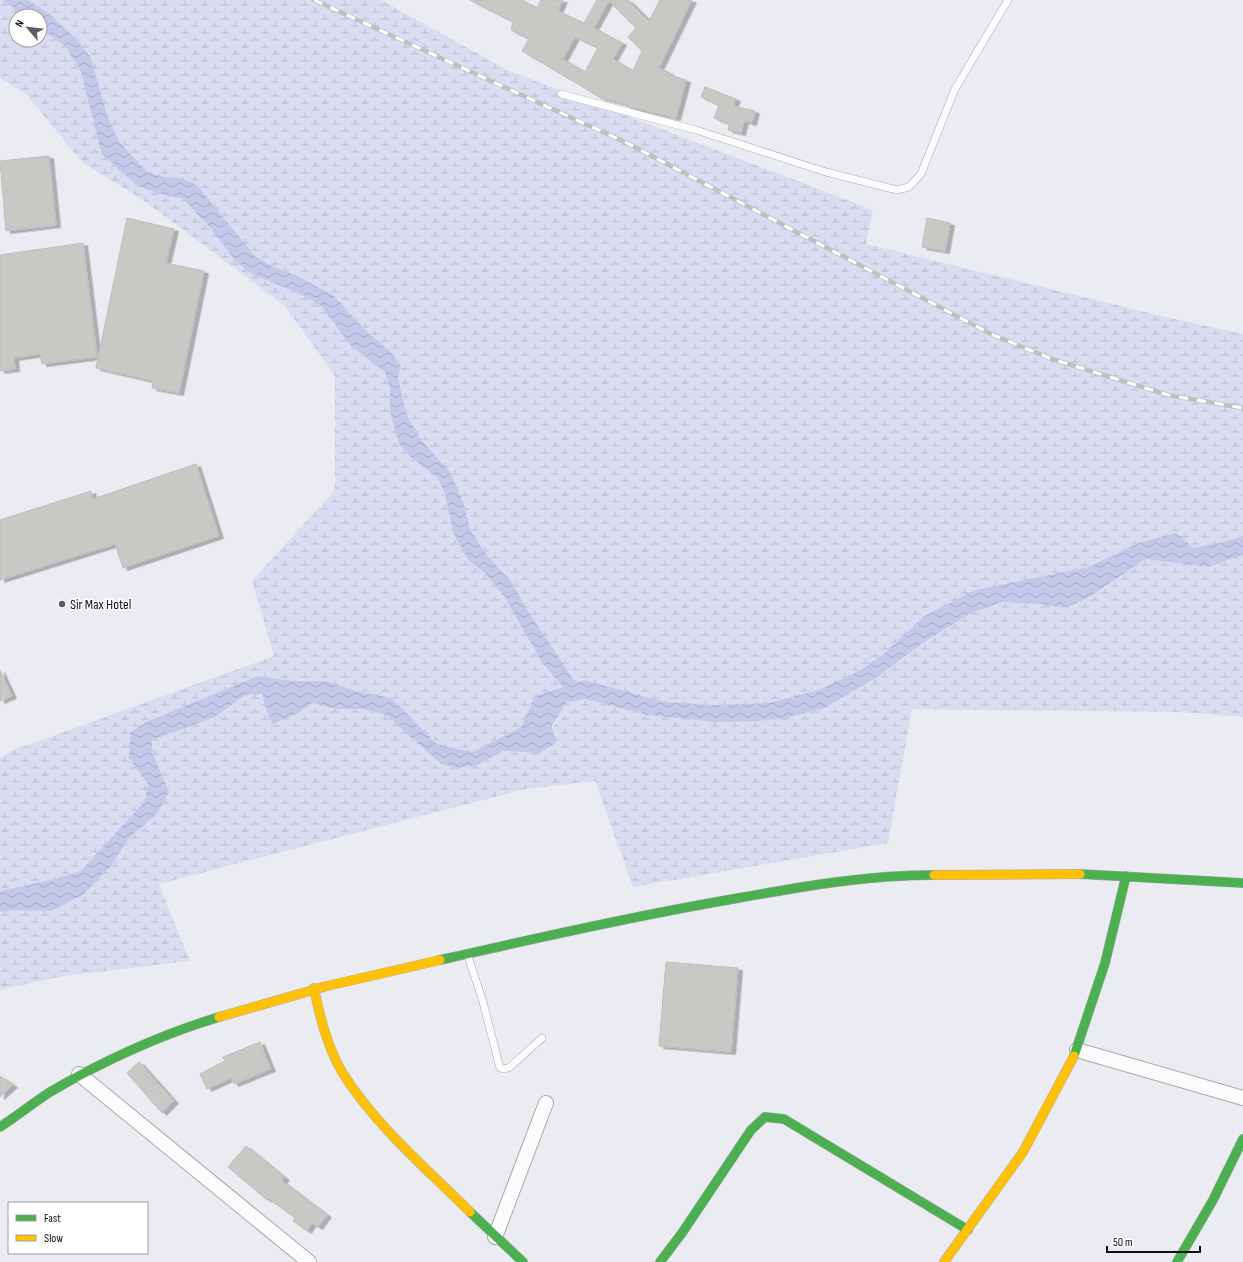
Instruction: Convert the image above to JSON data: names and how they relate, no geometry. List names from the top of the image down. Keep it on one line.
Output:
{"places":["Sir Max Hotel"],"legend":["Fast","Slow"],"scale_bar":"50 m","north":"top left"}
